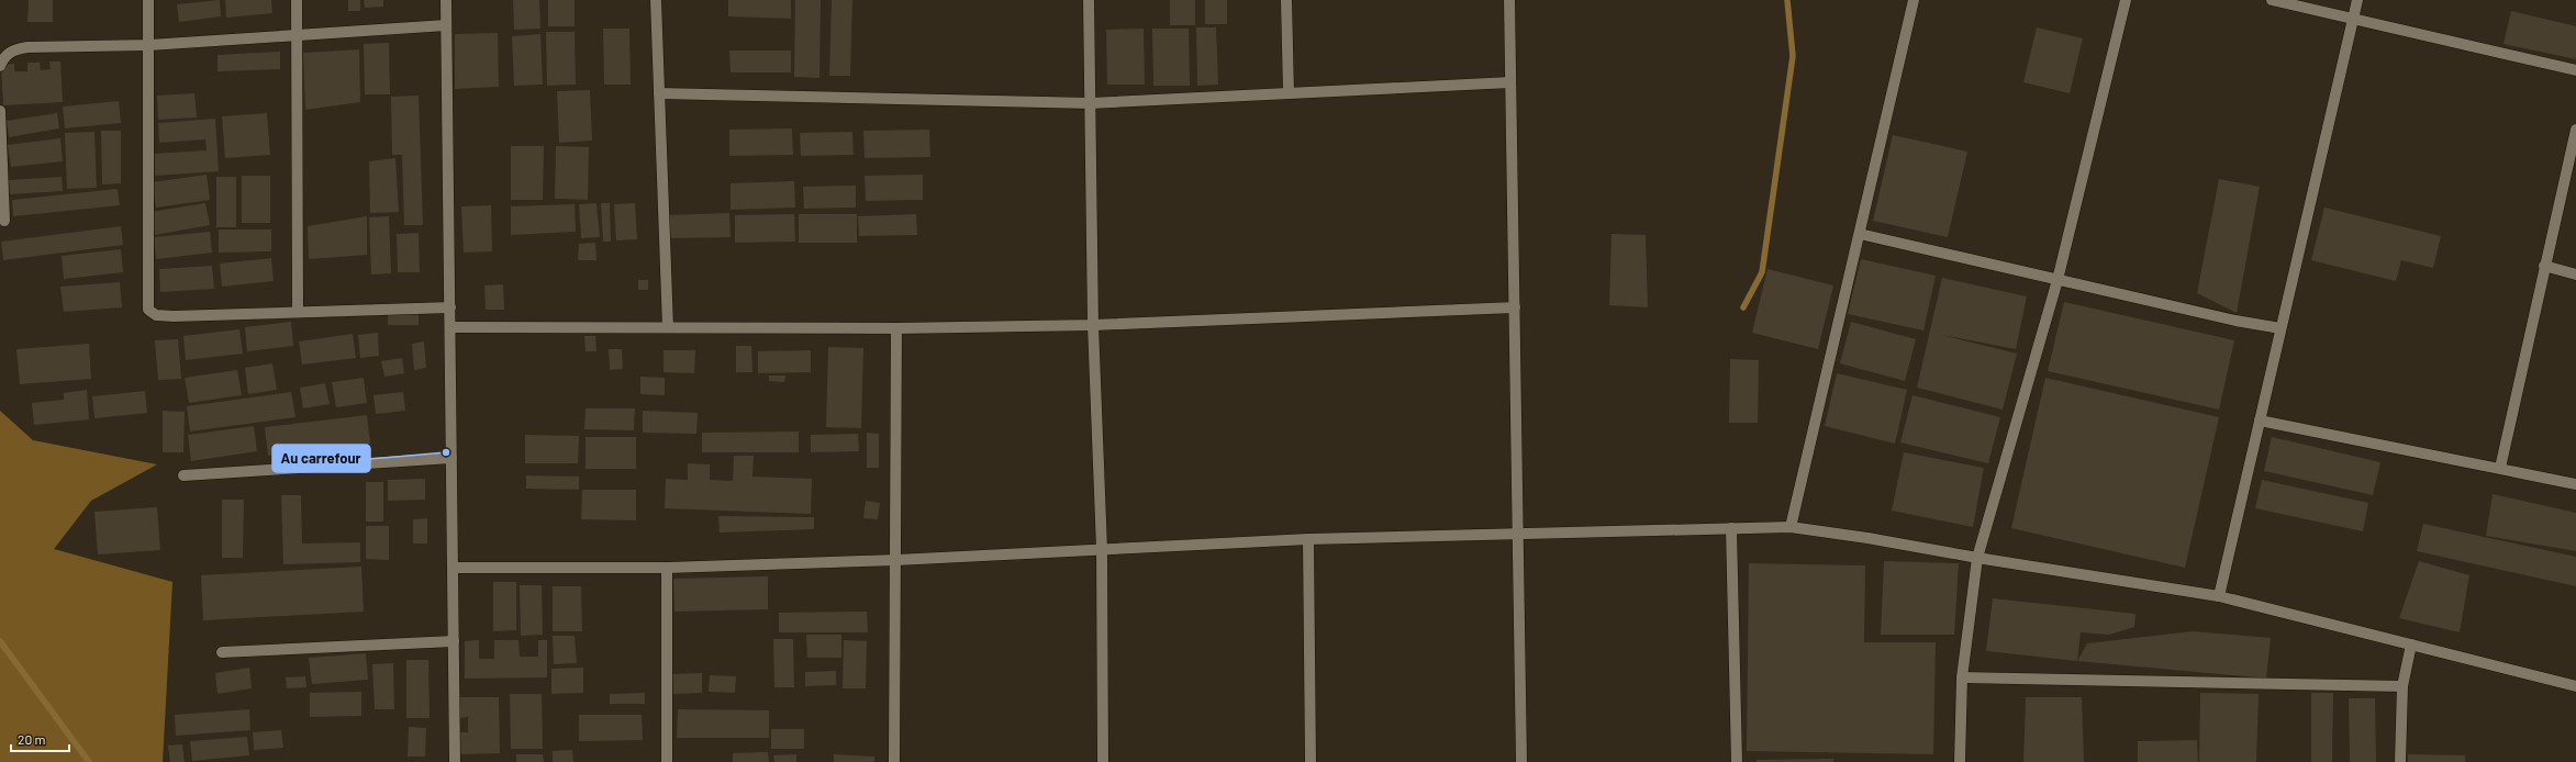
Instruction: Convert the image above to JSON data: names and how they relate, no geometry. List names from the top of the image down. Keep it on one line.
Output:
{"places":["Au carrefour"],"scale_bar":"20 m"}
